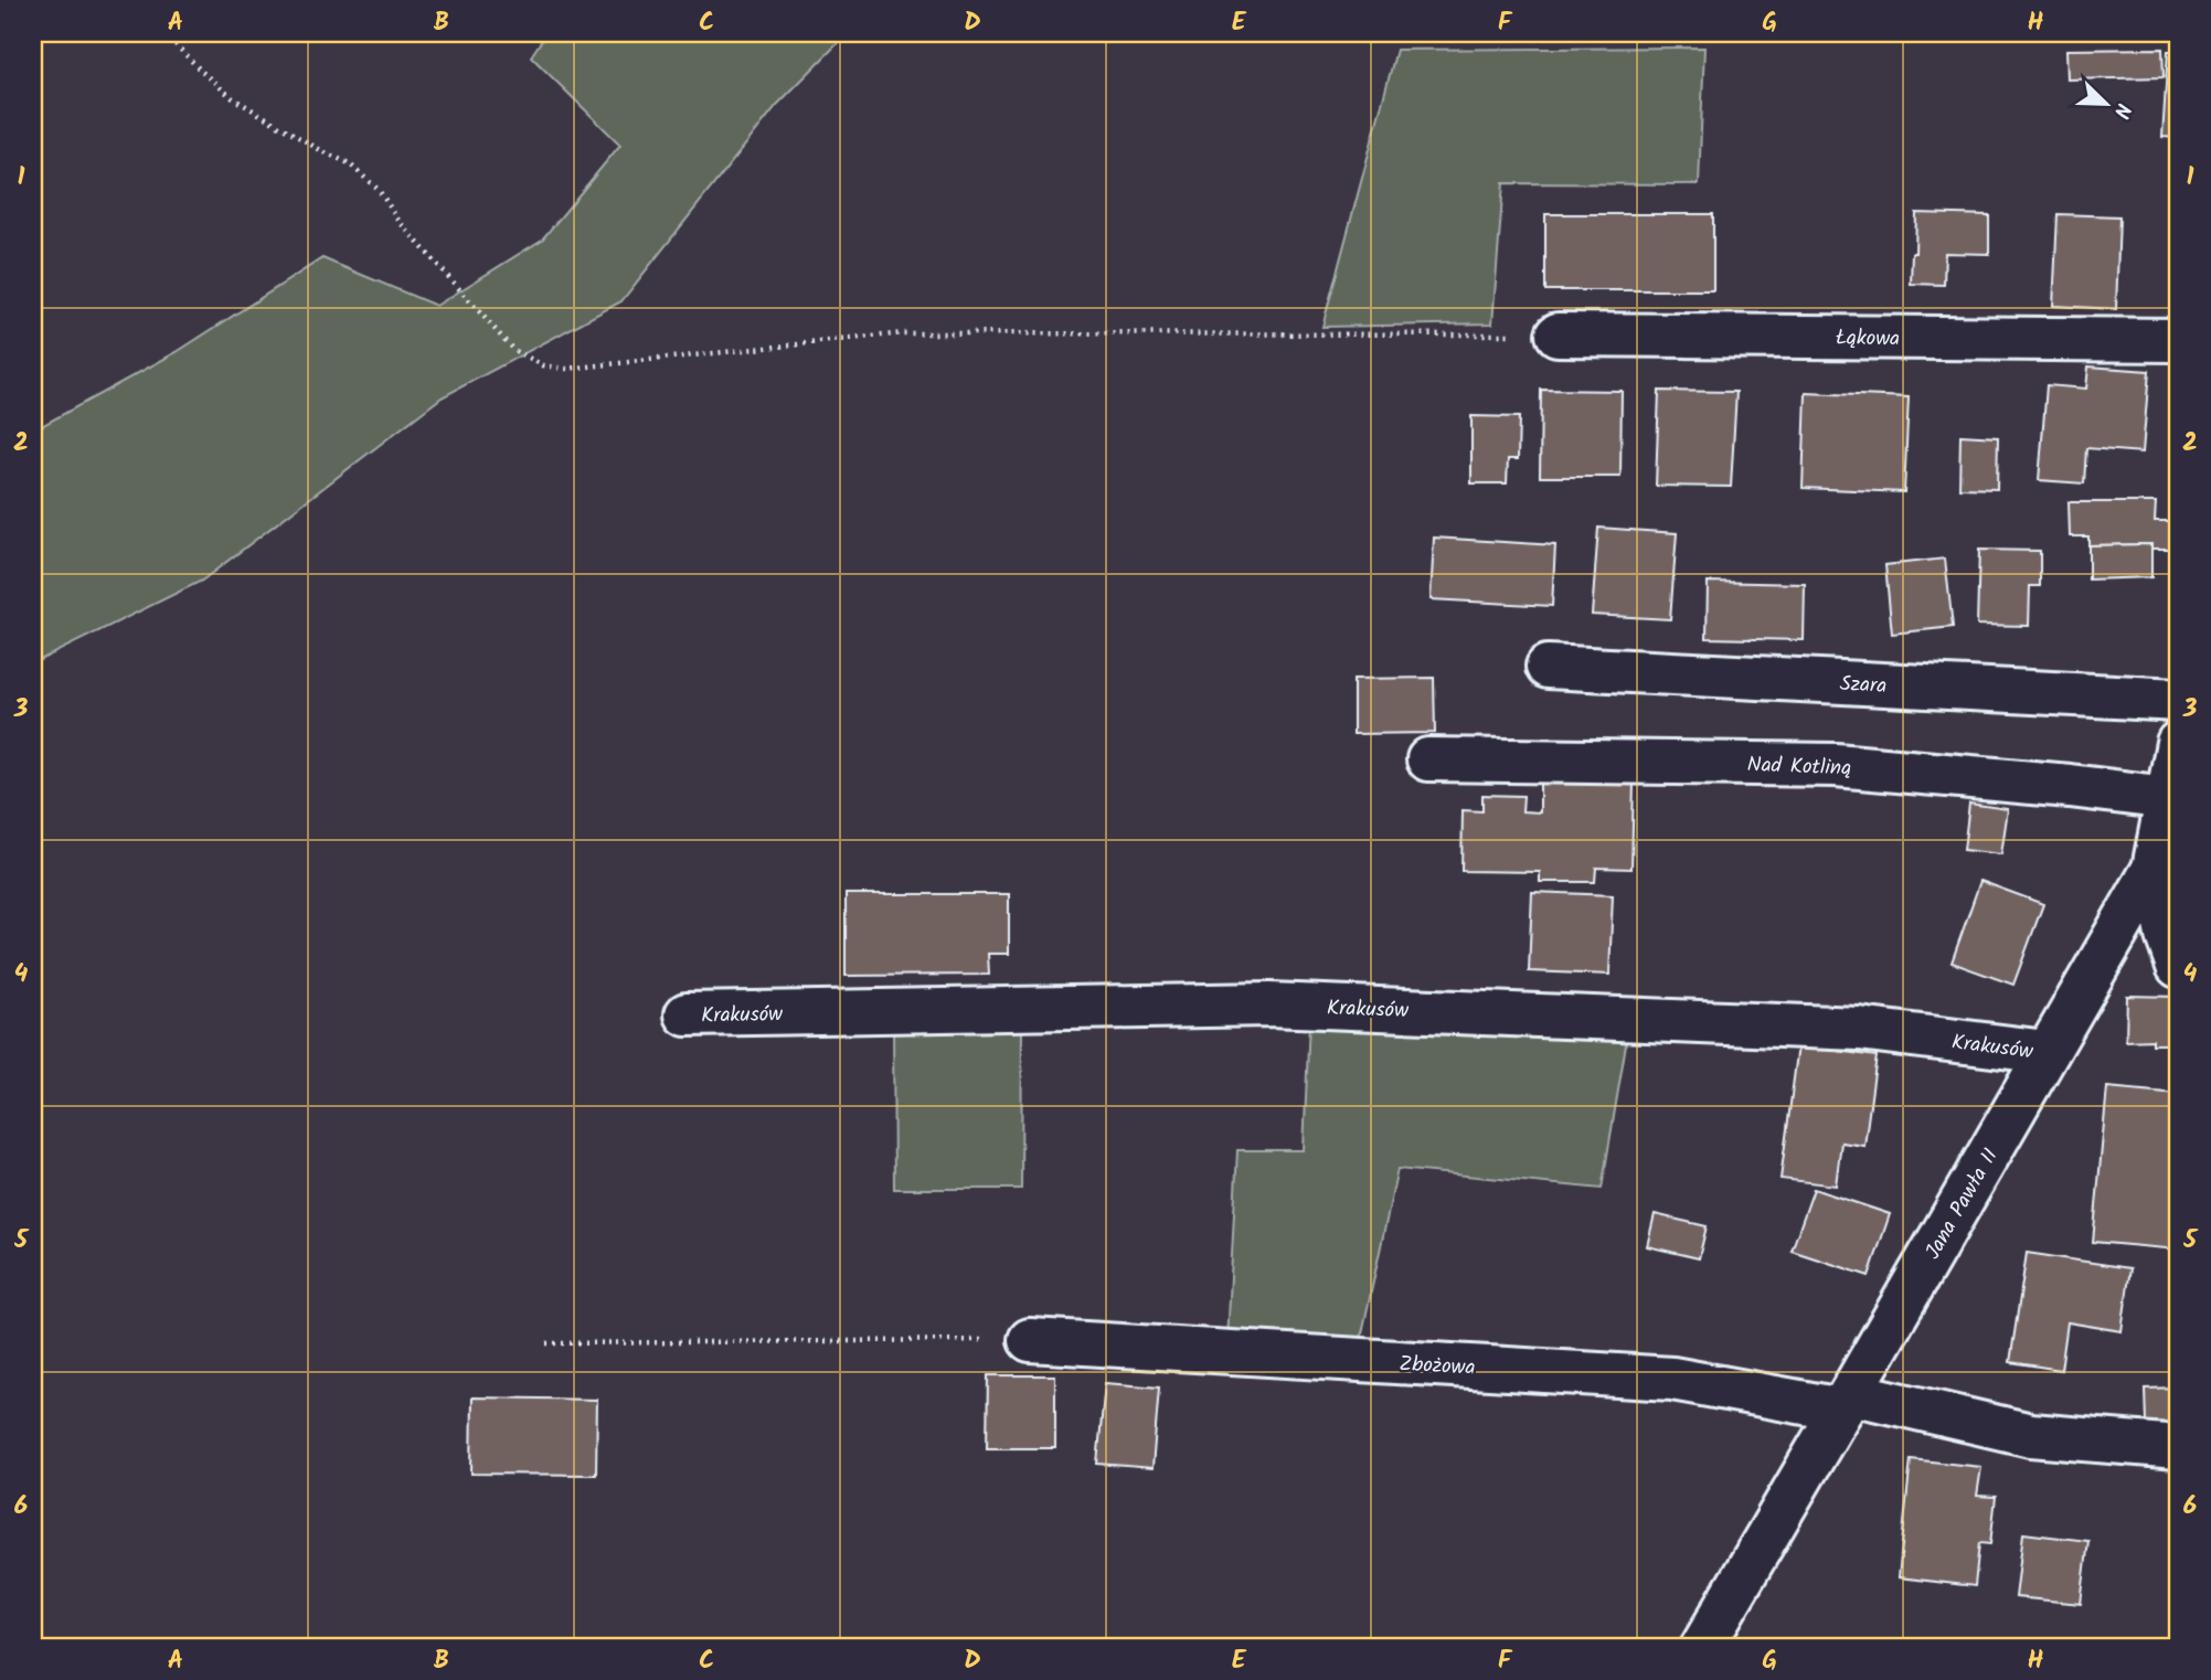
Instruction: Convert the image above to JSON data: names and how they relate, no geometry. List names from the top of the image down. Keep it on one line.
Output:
{"streets":{"street":["Łąkowa","Szara","Nad Kotliną","Krakusów","Jana Pawła II","Zbożowa"]},"crossings":[["Nad Kotliną","Jana Pawła II"],["Krakusów","Jana Pawła II"],["Jana Pawła II","Zbożowa"]],"north":"bottom right","grid":{"columns":["A","B","C","D","E","F","G","H"],"rows":["1","2","3","4","5","6"]}}
